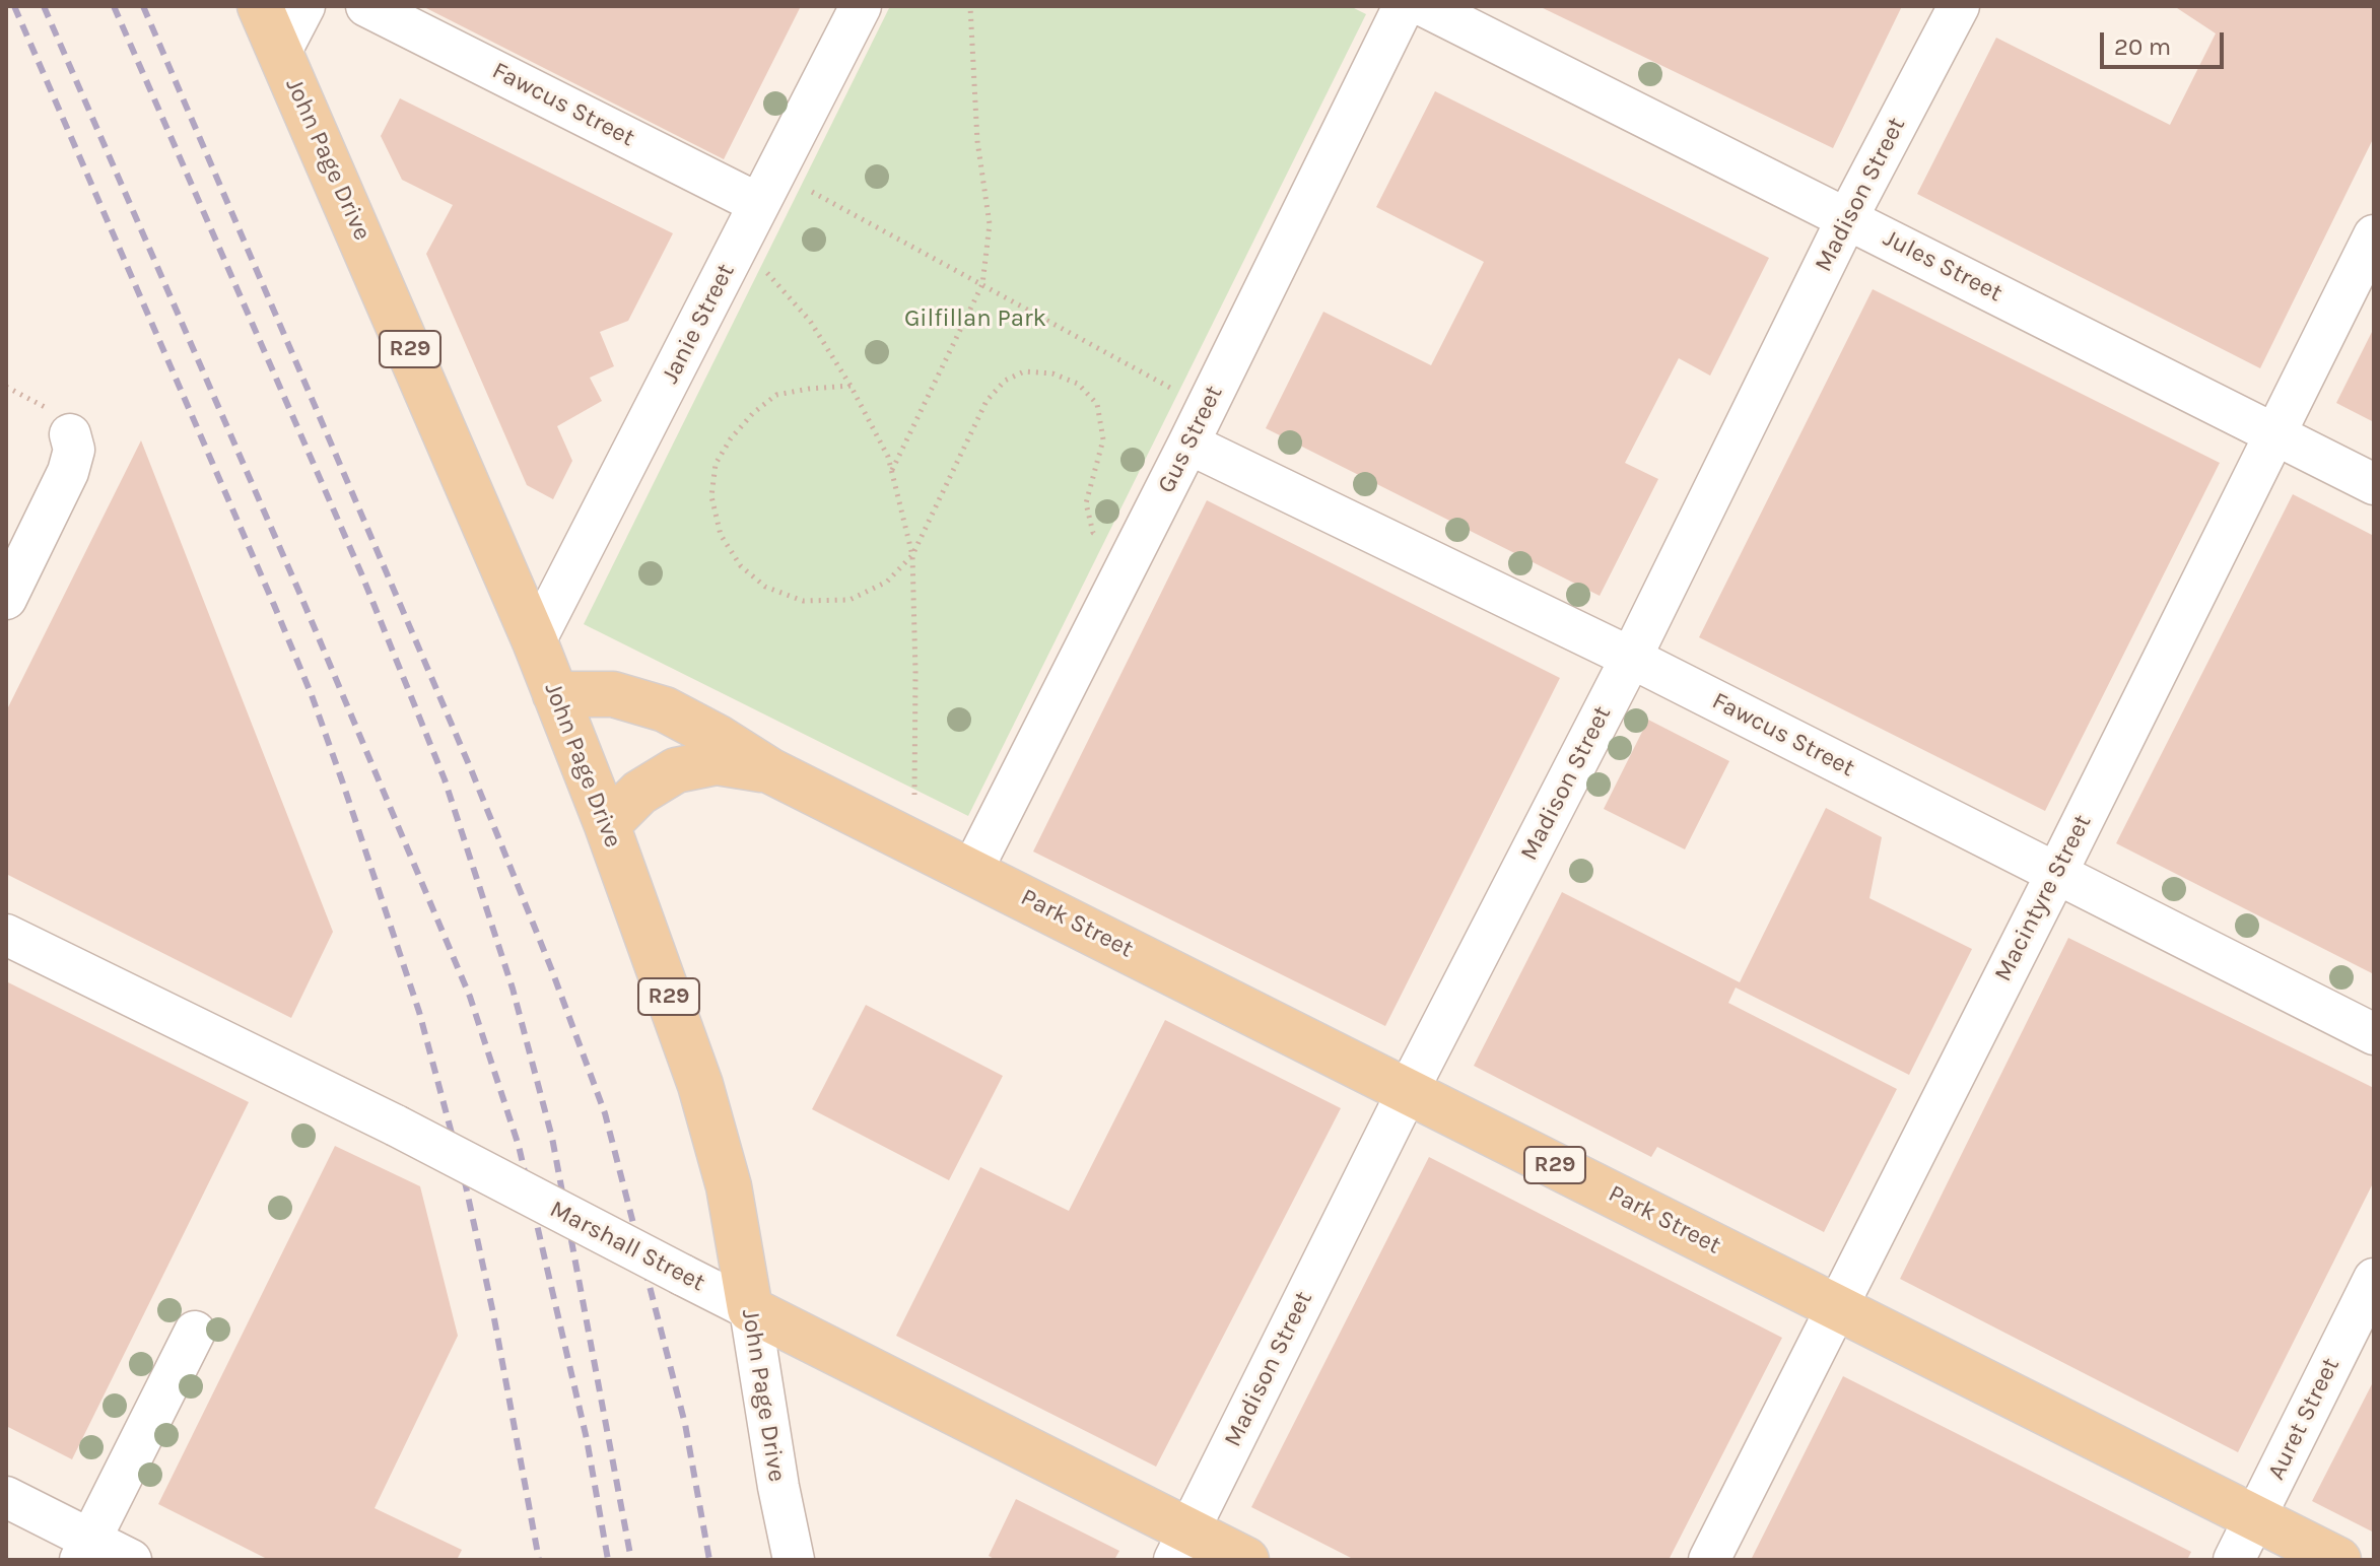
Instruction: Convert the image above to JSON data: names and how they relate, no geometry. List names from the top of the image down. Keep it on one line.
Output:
{"streets":{"main road":["John Page Drive","R29","Park Street","Marshall Street"],"street":["Fawcus Street","Madison Street","Jules Street","Janie Street","Gus Street","Macintyre Street","Auret Street"]},"crossings":[["Fawcus Street","Madison Street"],["Fawcus Street","Janie Street"],["Fawcus Street","Gus Street"],["Fawcus Street","Macintyre Street"],["John Page Drive","Janie Street"],["John Page Drive","Park Street"],["John Page Drive","Marshall Street"],["Madison Street","Jules Street"],["Madison Street","Park Street"],["Madison Street","Marshall Street"],["Jules Street","Macintyre Street"],["Gus Street","Park Street"],["Macintyre Street","Park Street"],["Park Street","Auret Street"]],"parks":["Gilfillan Park"],"scale_bar":"20 m"}
